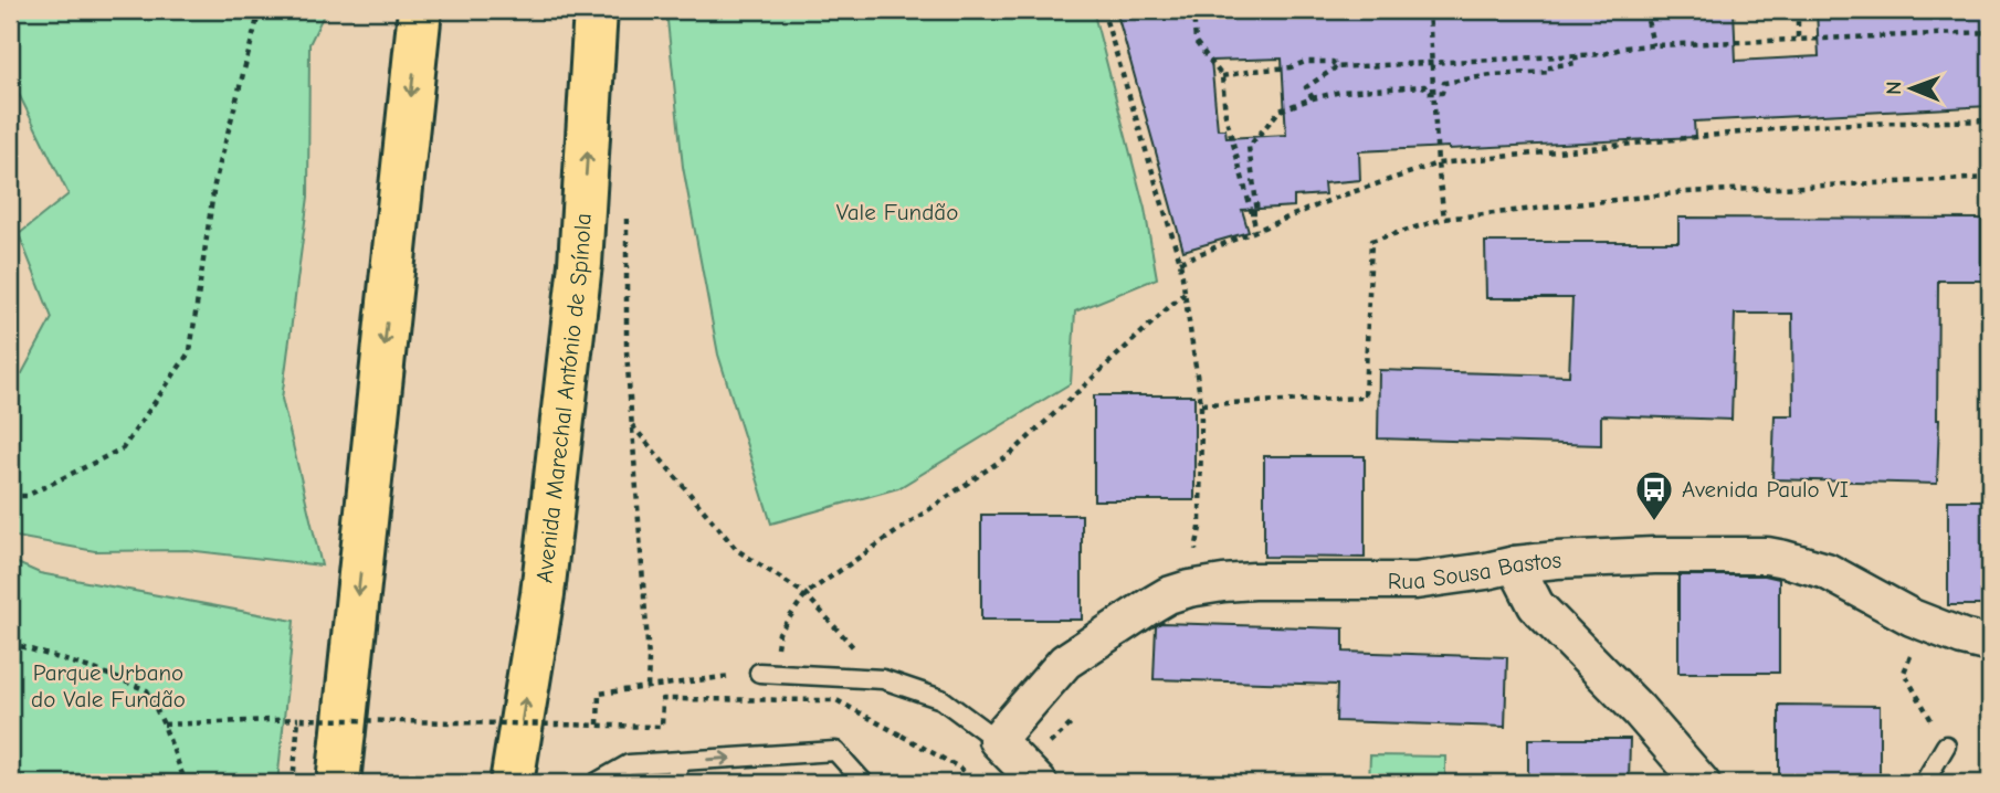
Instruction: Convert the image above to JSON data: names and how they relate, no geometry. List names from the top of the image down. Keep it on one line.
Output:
{"streets":{"highway":["Avenida Marechal António de Spínola"],"street":["Rua Sousa Bastos"]},"parks":["Vale Fundão","Parque Urbano do Vale Fundão"],"places":{"bus stop":["Avenida Paulo VI"]},"north":"left"}
